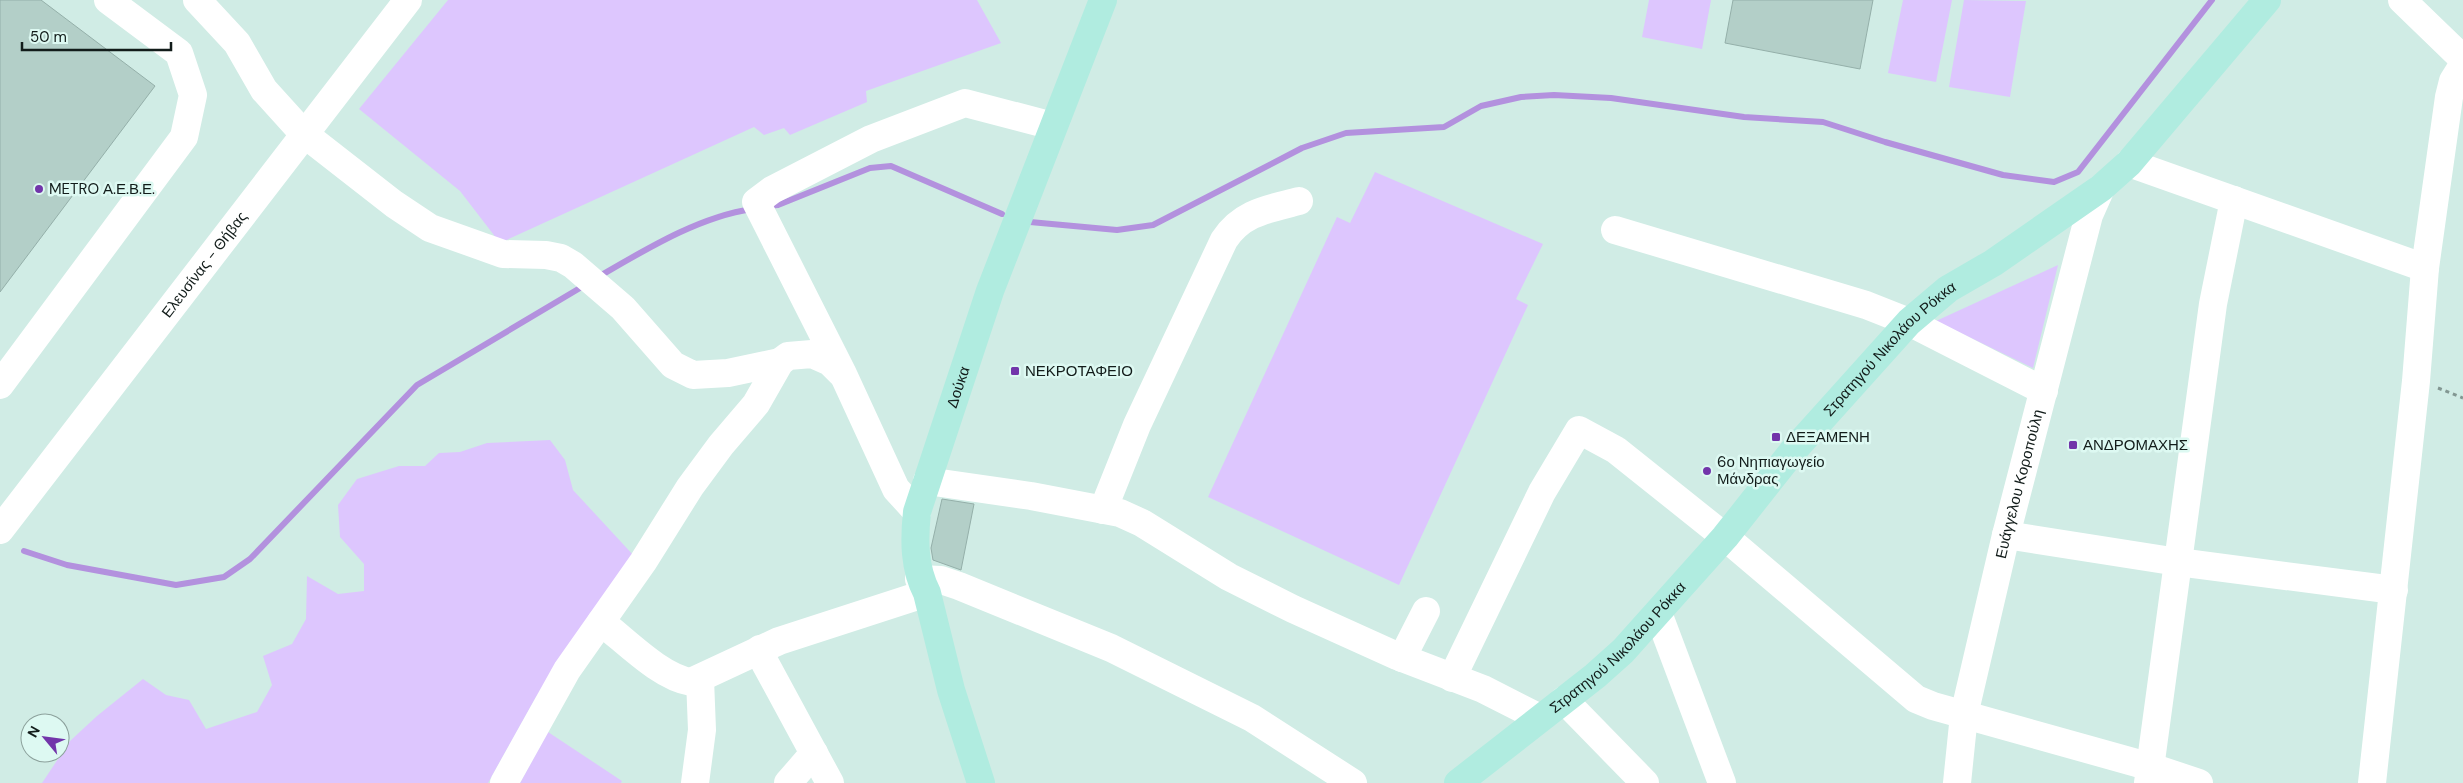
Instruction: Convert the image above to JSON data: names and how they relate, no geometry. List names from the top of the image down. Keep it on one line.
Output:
{"streets":{"main road":["Στρατηγού Νικολάου Ρόκκα","Δούκα"],"street":["Ελευσίνας - Θήβας","Ευάγγελου Κοροπούλη"]},"crossings":[["Στρατηγού Νικολάου Ρόκκα","Ευάγγελου Κοροπούλη"]],"places":{"other":["METRO Α.Ε.Β.Ε.","6ο Νηπιαγωγείο Μάνδρας"],"transit":["ΝΕΚΡΟΤΑΦΕΙΟ","ΔΕΞΑΜΕΝΗ","ΑΝΔΡΟΜΑΧΗΣ"]},"scale_bar":"50 m","north":"top left"}
